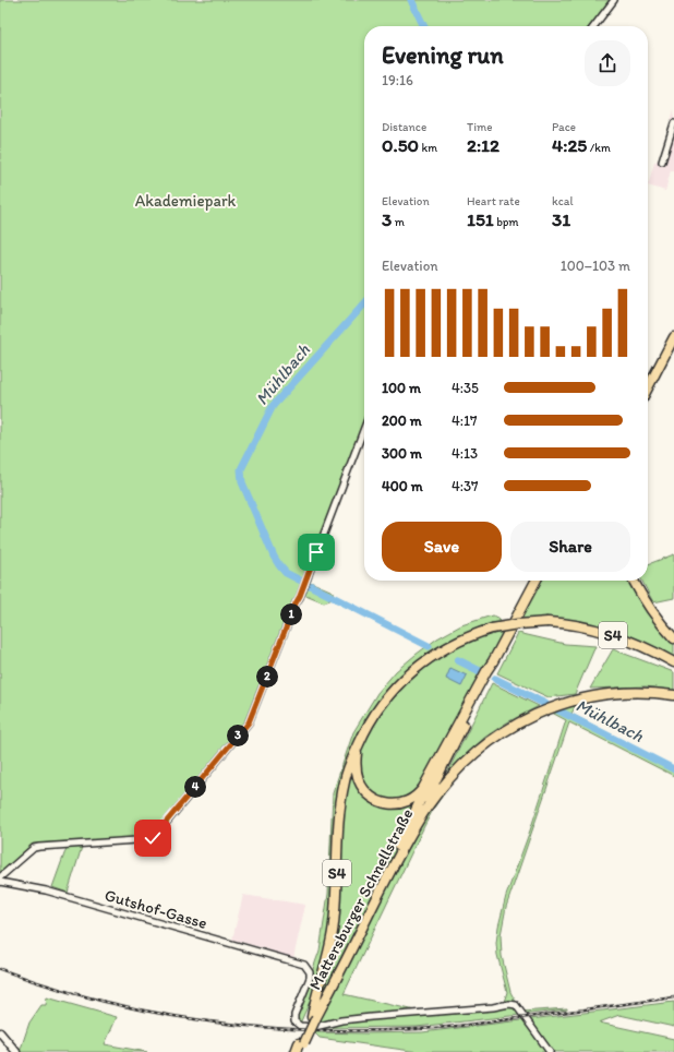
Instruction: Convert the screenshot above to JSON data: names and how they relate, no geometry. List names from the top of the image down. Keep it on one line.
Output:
{"streets":{"highway":["S4","Mattersburger Schnellstraße"],"street":["Gutshof-Gasse"]},"water":["Mühlbach"],"parks":["Akademiepark"],"page":{"heading":["Evening run","19:16"],"stats":[["Distance","0.50 km"],["Time","2:12"],["Pace","4:25 /km"],["Elevation","3 m"],["Heart rate","151 bpm"],["kcal","31"]],"chart":["Elevation","100–103 m"],"list":[{"name":"100 m","note":"4:35"},{"name":"200 m","note":"4:17"},{"name":"300 m","note":"4:13"},{"name":"400 m","note":"4:37"}],"buttons":["Save","Share"],"pins":["1","2","3","4"]}}
